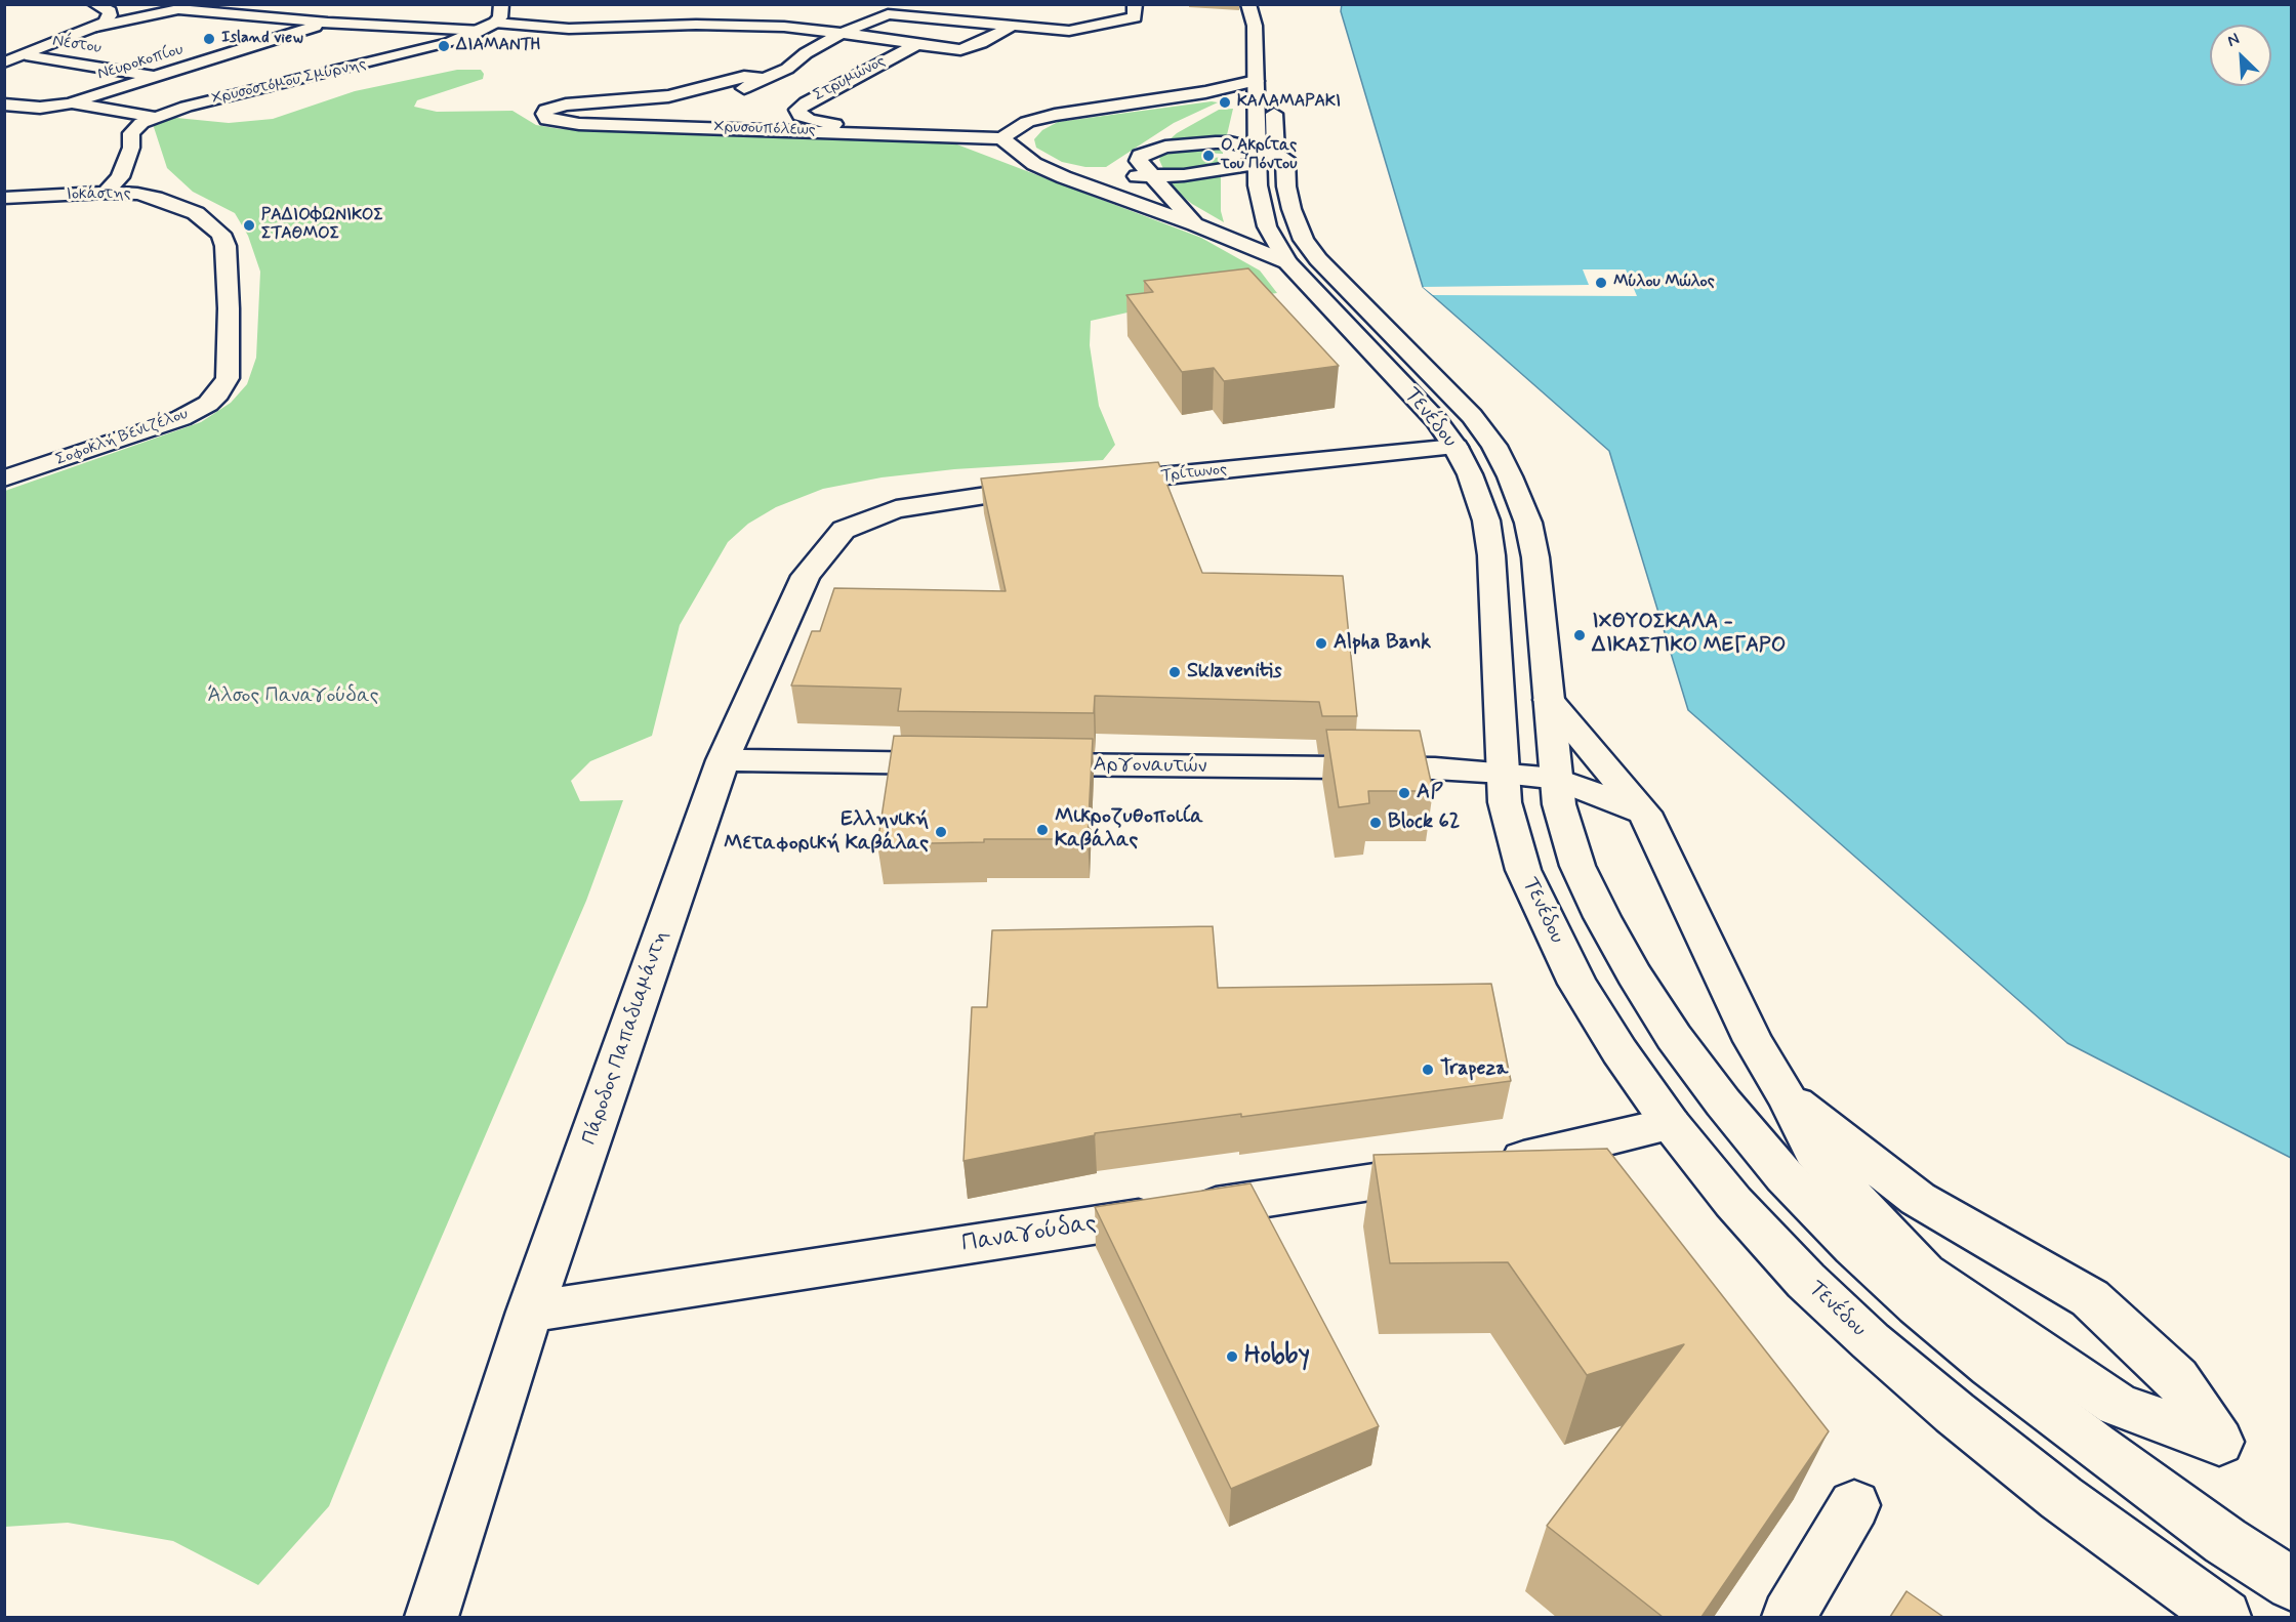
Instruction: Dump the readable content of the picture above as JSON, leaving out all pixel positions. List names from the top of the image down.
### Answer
{
  "streets": {
    "street": [
      "Νέστου",
      "Νευροκοπίου",
      "Στρυμώνος",
      "Χρυσοστόμου Σμύρνης",
      "Χρυσουπόλεως",
      "Ιοκάστης",
      "Τενέδου",
      "Σοφοκλή Βενιζέλου",
      "Τρίτωνος",
      "Αργοναυτών",
      "Πάροδος Παπαδιαμάντη",
      "Παναγούδας"
    ]
  },
  "crossings": [
    ["Νέστου", "Νευροκοπίου"],
    ["Στρυμώνος", "Χρυσουπόλεως"],
    ["Χρυσοστόμου Σμύρνης", "Ιοκάστης"],
    ["Ιοκάστης", "Σοφοκλή Βενιζέλου"],
    ["Τενέδου", "Τρίτωνος"],
    ["Τενέδου", "Αργοναυτών"],
    ["Τενέδου", "Παναγούδας"],
    ["Πάροδος Παπαδιαμάντη", "Παναγούδας"]
  ],
  "parks": ["Άλσος Παναγούδας"],
  "places": [
    "Island view",
    "ΔΙΑΜΑΝΤΗ",
    "ΚΑΛΑΜΑΡΑΚΙ",
    "Ο Ακρίτας του Πόντου",
    "ΡΑΔΙΟΦΩΝΙΚΟΣ ΣΤΑΘΜΟΣ",
    "Μύλου Μώλος",
    "ΙΧΘΥΟΣΚΑΛΑ - ΔΙΚΑΣΤΙΚΟ ΜΕΓΑΡΟ",
    "Alpha Bank",
    "Sklavenitis",
    "AP",
    "Block 62",
    "Μικροζυθοποιία Καβάλας",
    "Ελληνική Μεταφορική Καβάλας",
    "Trapeza",
    "Hobby"
  ],
  "north": "top left"
}
